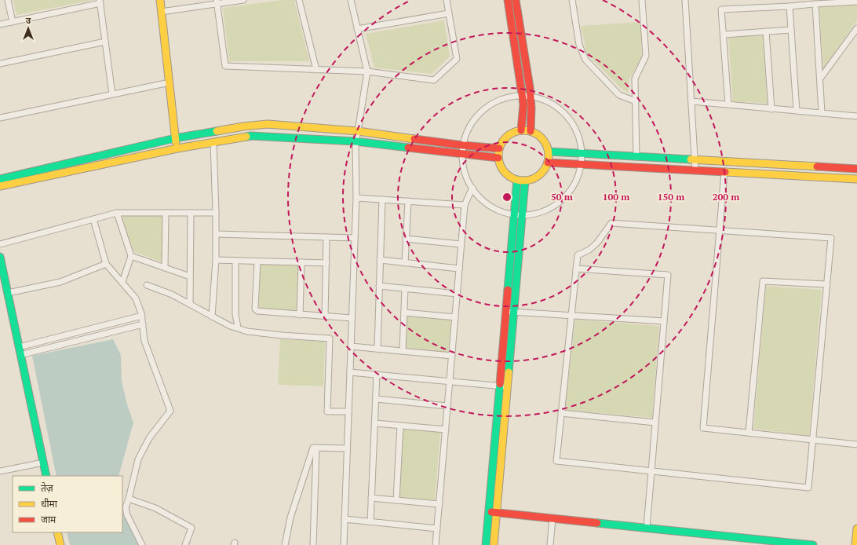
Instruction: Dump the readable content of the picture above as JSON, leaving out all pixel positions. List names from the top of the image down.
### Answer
{
  "legend": ["तेज़", "धीमा", "जाम"],
  "north": "top",
  "rings": [
    "50 m",
    "100 m",
    "150 m",
    "200 m"
  ]
}
